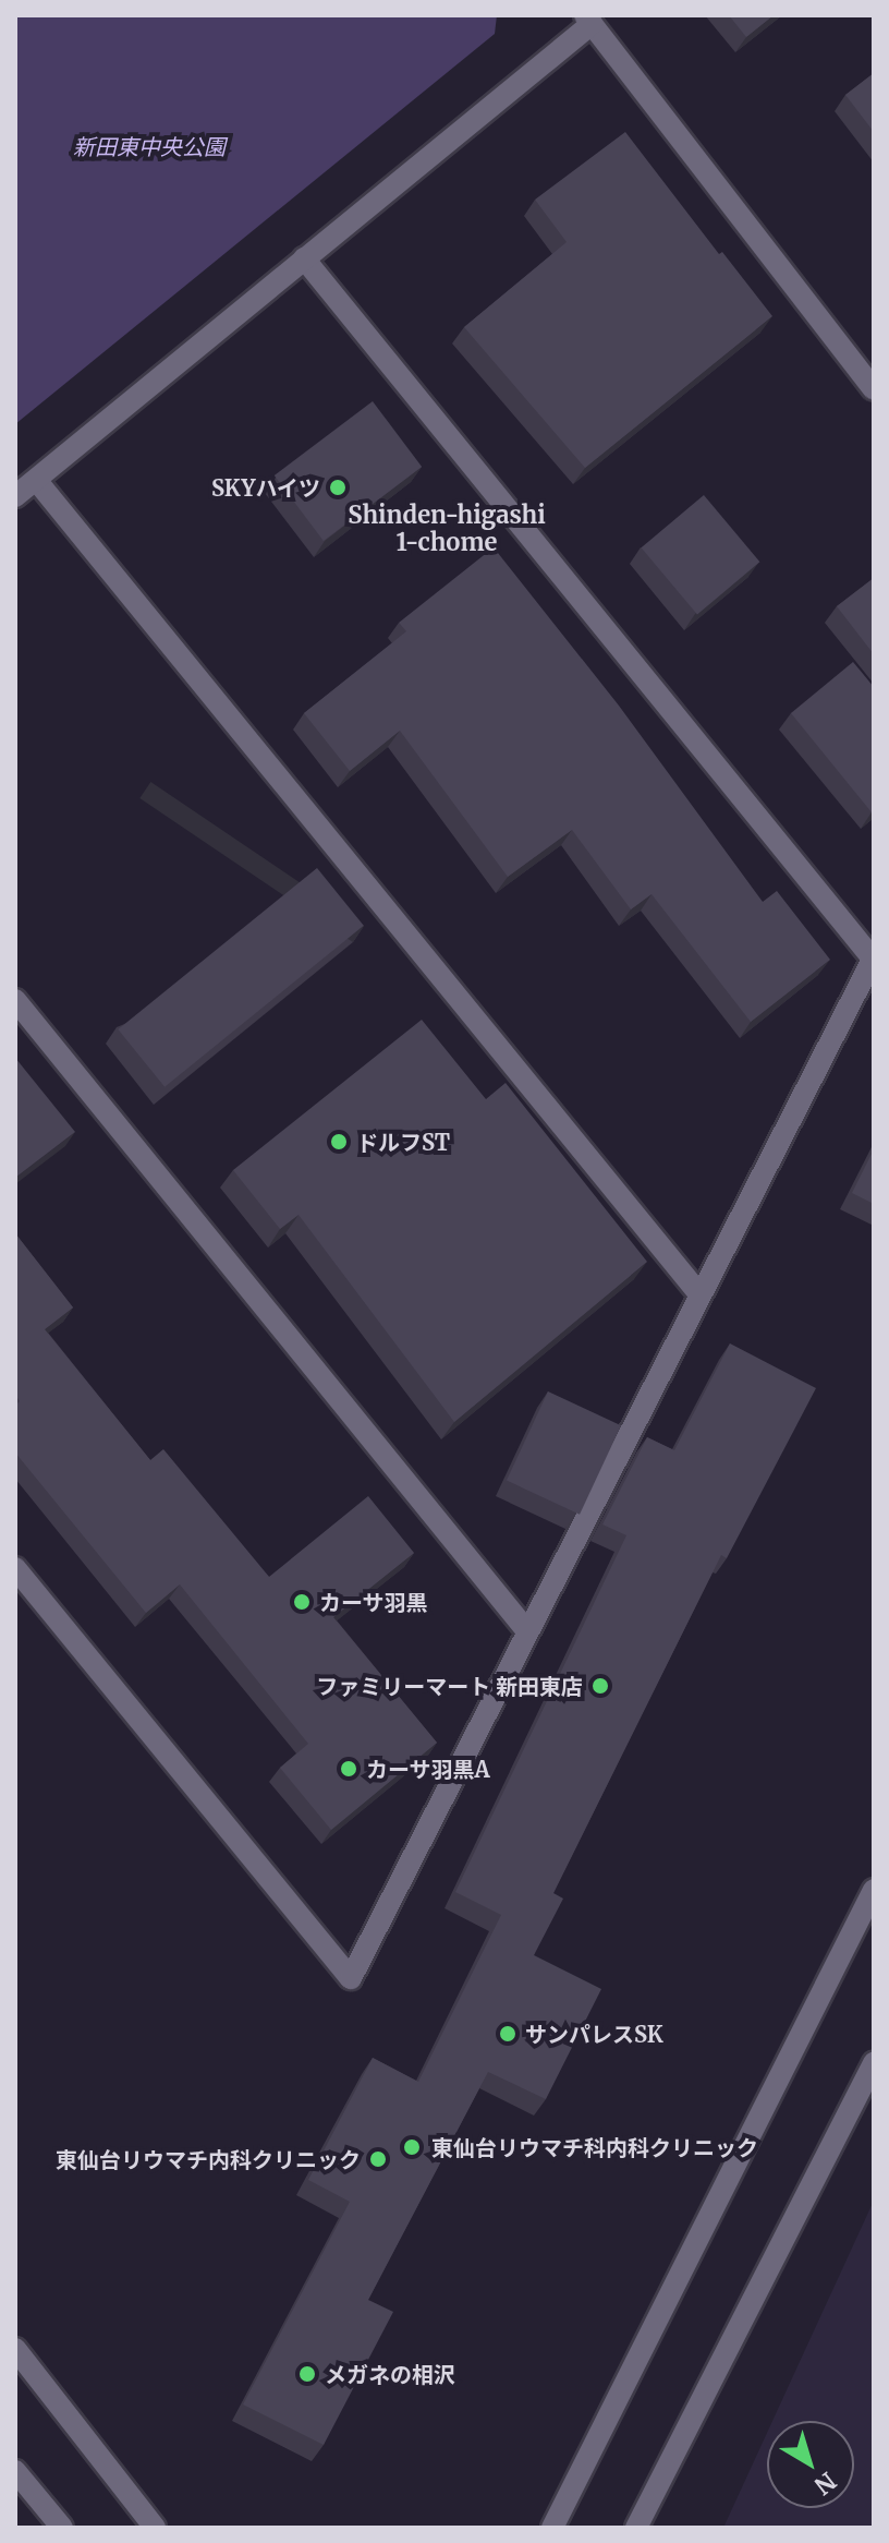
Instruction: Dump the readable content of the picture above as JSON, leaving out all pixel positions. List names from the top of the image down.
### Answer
{
  "districts": ["Shinden-higashi 1-chome"],
  "parks": ["新田東中央公園"],
  "places": [
    "SKYハイツ",
    "ドルフST",
    "カーサ羽黒",
    "ファミリーマート 新田東店",
    "カーサ羽黒A",
    "サンパレスSK",
    "東仙台リウマチ科内科クリニック",
    "東仙台リウマチ内科クリニック",
    "メガネの相沢"
  ],
  "north": "bottom right"
}
